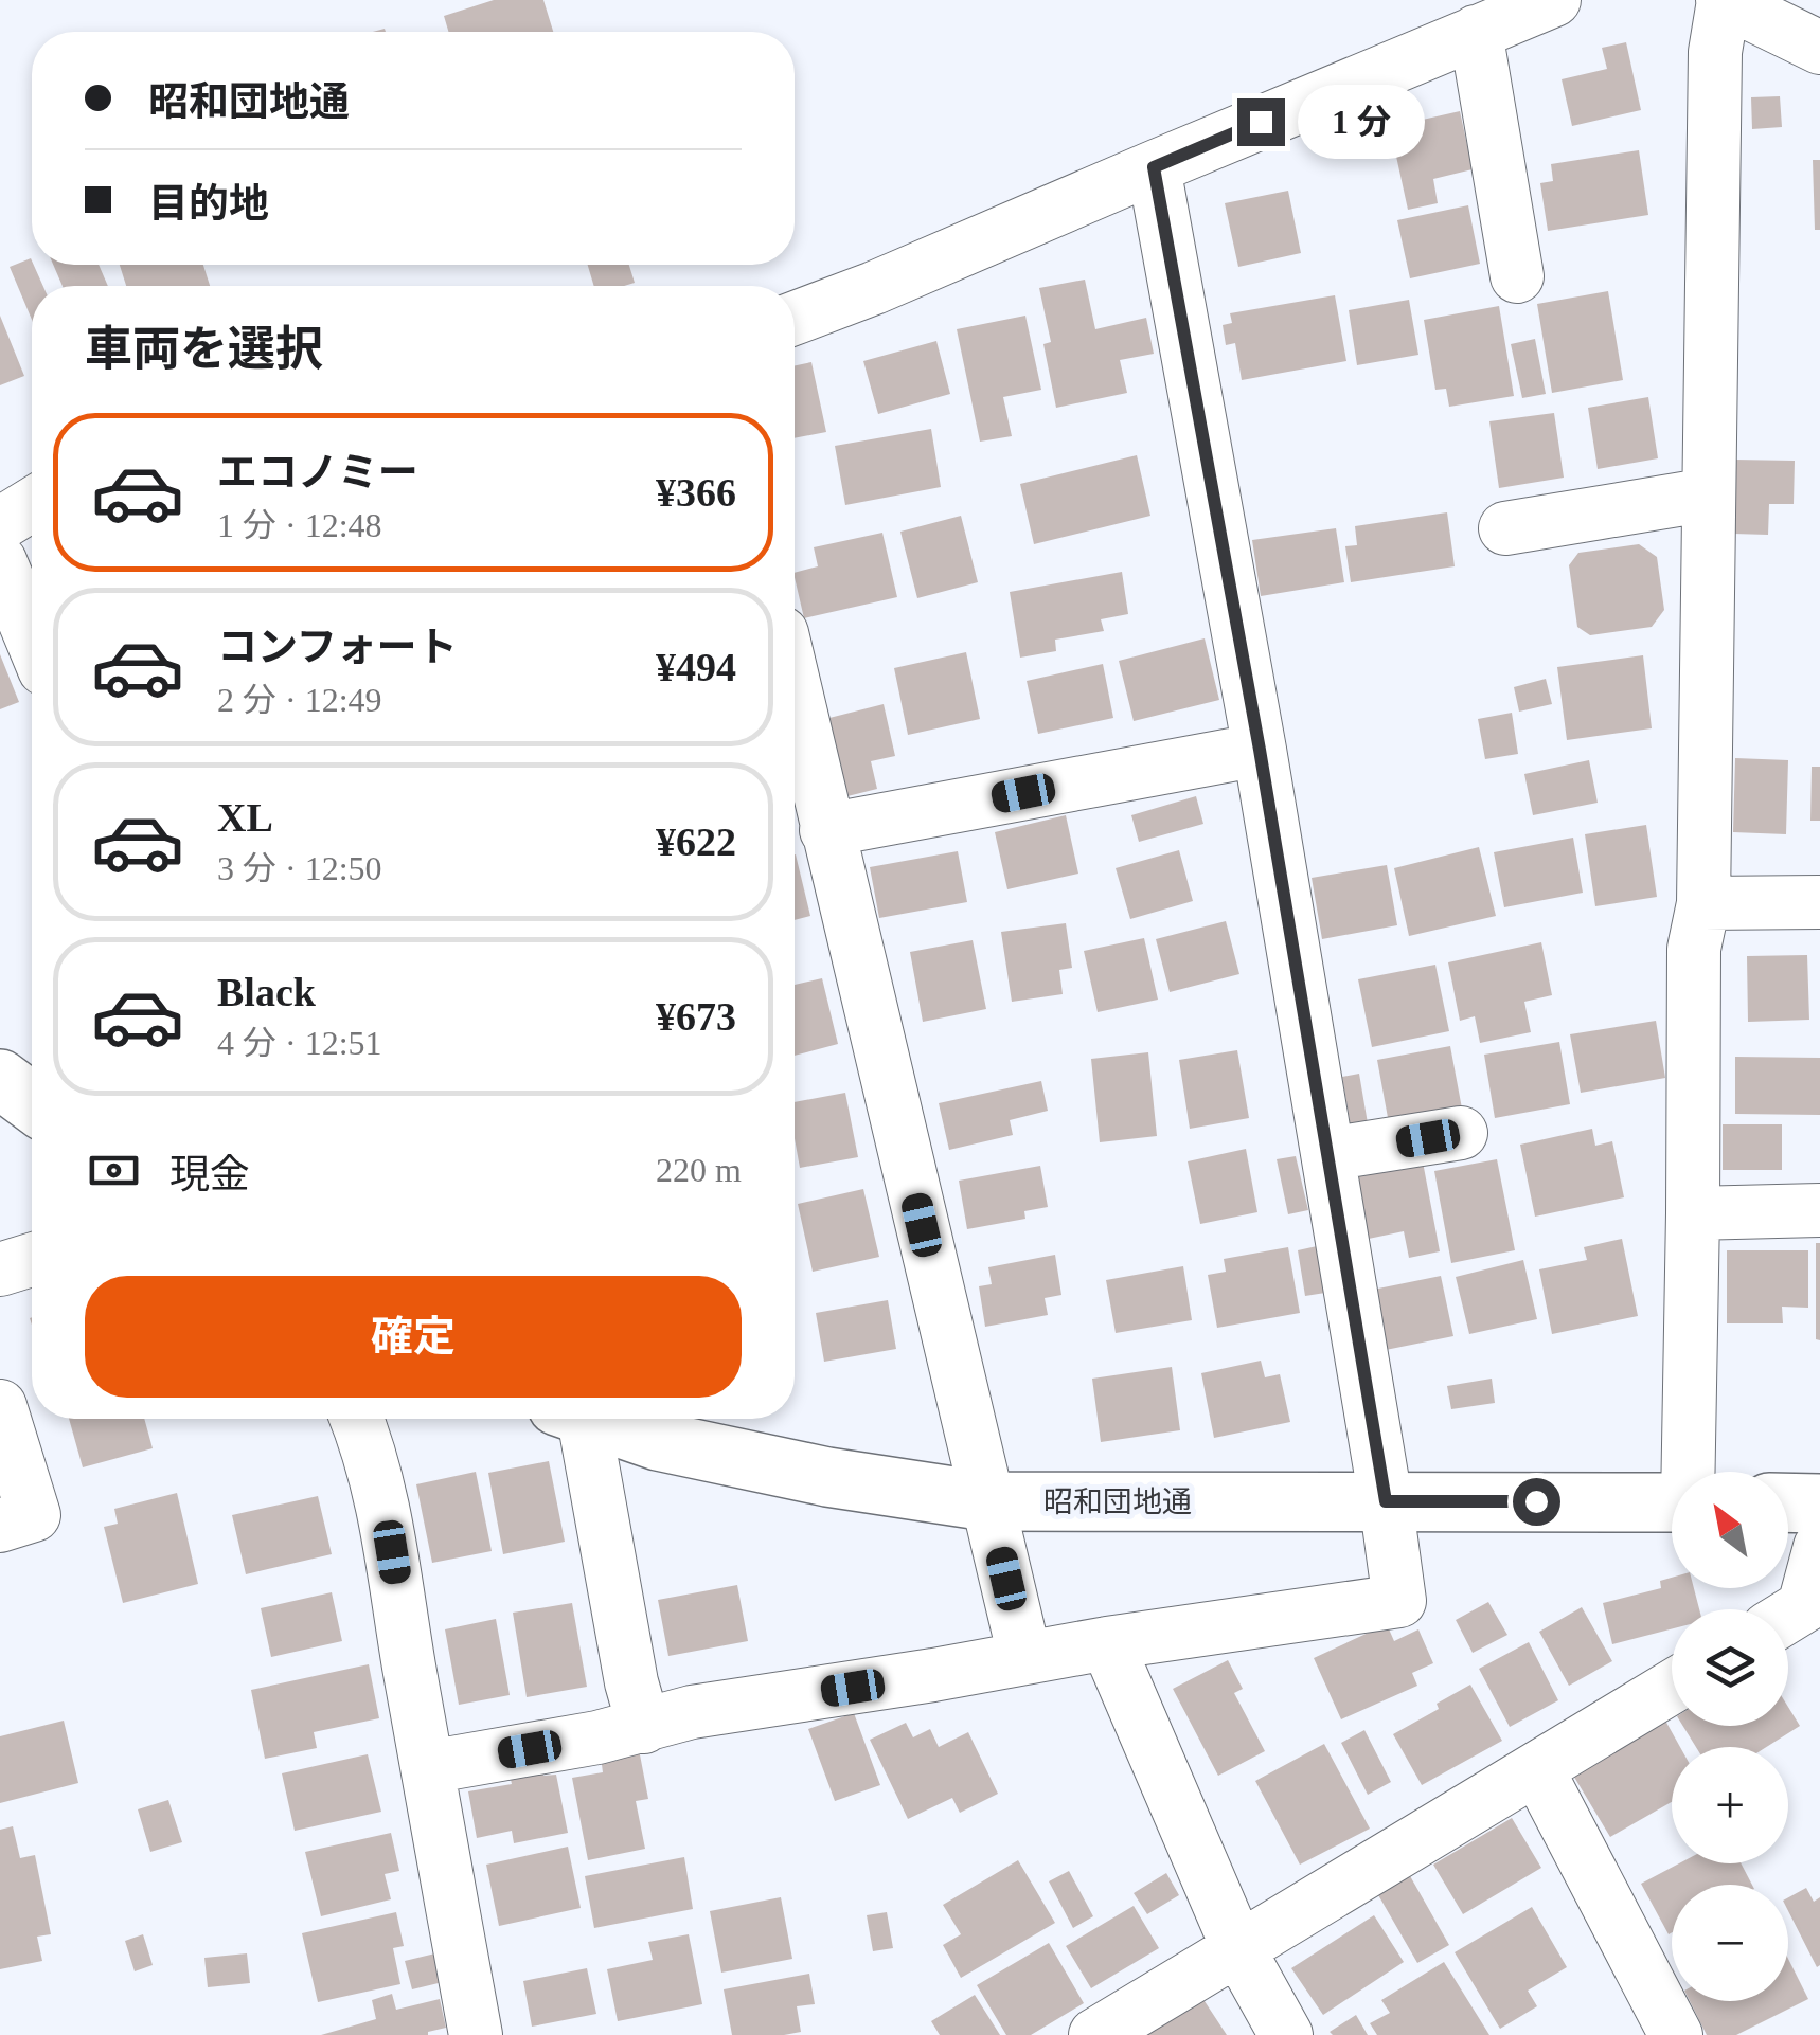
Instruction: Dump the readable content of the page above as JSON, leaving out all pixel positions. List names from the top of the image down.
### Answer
{
  "streets": {
    "street": ["昭和団地通"]
  },
  "north": "top left",
  "page": {
    "banner": ["昭和団地通", "目的地"],
    "bubble": "1 分",
    "heading": "車両を選択",
    "list": [
      {
        "name": "エコノミー",
        "note": "1 分 · 12:48",
        "value": "¥366"
      },
      {
        "name": "コンフォート",
        "note": "2 分 · 12:49",
        "value": "¥494"
      },
      {
        "name": "XL",
        "note": "3 分 · 12:50",
        "value": "¥622"
      },
      {
        "name": "Black",
        "note": "4 分 · 12:51",
        "value": "¥673"
      }
    ],
    "pay": ["現金", "220 m"],
    "buttons": "確定",
    "map_buttons": ["+", "−"]
  }
}
